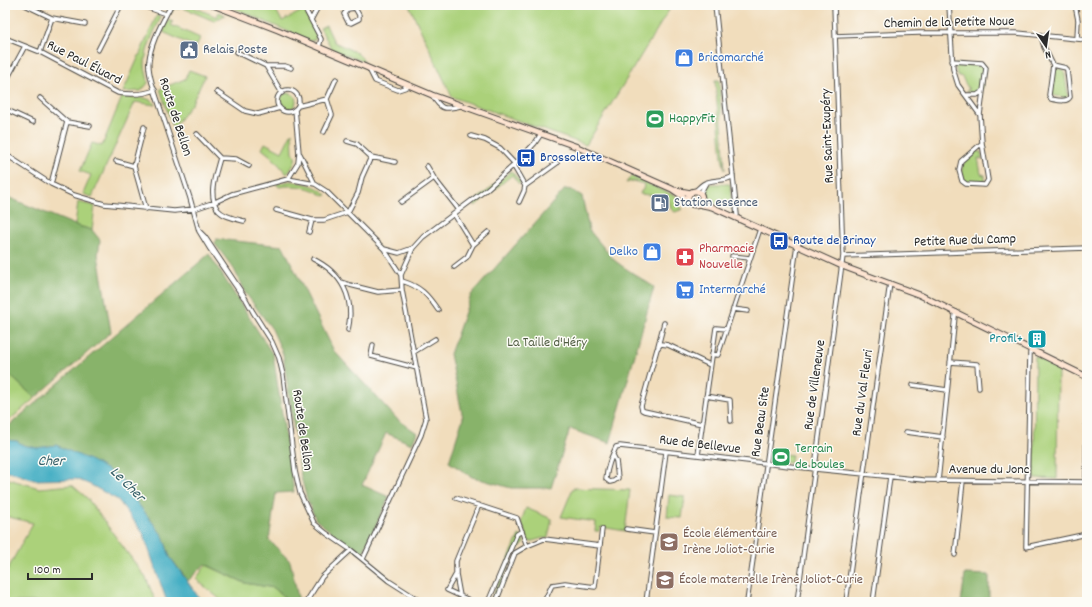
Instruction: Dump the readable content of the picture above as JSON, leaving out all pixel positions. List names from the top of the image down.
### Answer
{
  "streets": {
    "street": [
      "Chemin de la Petite Noue",
      "Rue Paul Éluard",
      "Route de Bellon",
      "Rue Saint-Exupéry",
      "Petite Rue du Camp",
      "Rue de Villeneuve",
      "Rue du Val Fleuri",
      "Rue Beau Site",
      "Rue de Bellevue",
      "Avenue du Jonc"
    ]
  },
  "crossings": [
    ["Chemin de la Petite Noue", "Rue Saint-Exupéry"],
    ["Rue Paul Éluard", "Route de Bellon"],
    ["Rue Saint-Exupéry", "Petite Rue du Camp"],
    ["Rue Saint-Exupéry", "Rue de Villeneuve"],
    ["Rue de Villeneuve", "Rue de Bellevue"],
    ["Rue du Val Fleuri", "Rue de Bellevue"],
    ["Rue Beau Site", "Rue de Bellevue"],
    ["Rue de Bellevue", "Avenue du Jonc"]
  ],
  "water": ["Cher", "Le Cher"],
  "parks": ["La Taille d'Héry"],
  "places": {
    "public building": ["Relais Poste"],
    "shop": ["Bricomarché", "Delko"],
    "sports": ["HappyFit", "Terrain de boules"],
    "bus stop": ["Brossolette", "Route de Brinay"],
    "fuel station": ["Station essence"],
    "pharmacy": ["Pharmacie Nouvelle"],
    "supermarket": ["Intermarché"],
    "building": ["Profil+"],
    "school or university": ["École élémentaire Irène Joliot-Curie", "École maternelle Irène Joliot-Curie"]
  },
  "scale_bar": "100 m",
  "north": "bottom"
}
